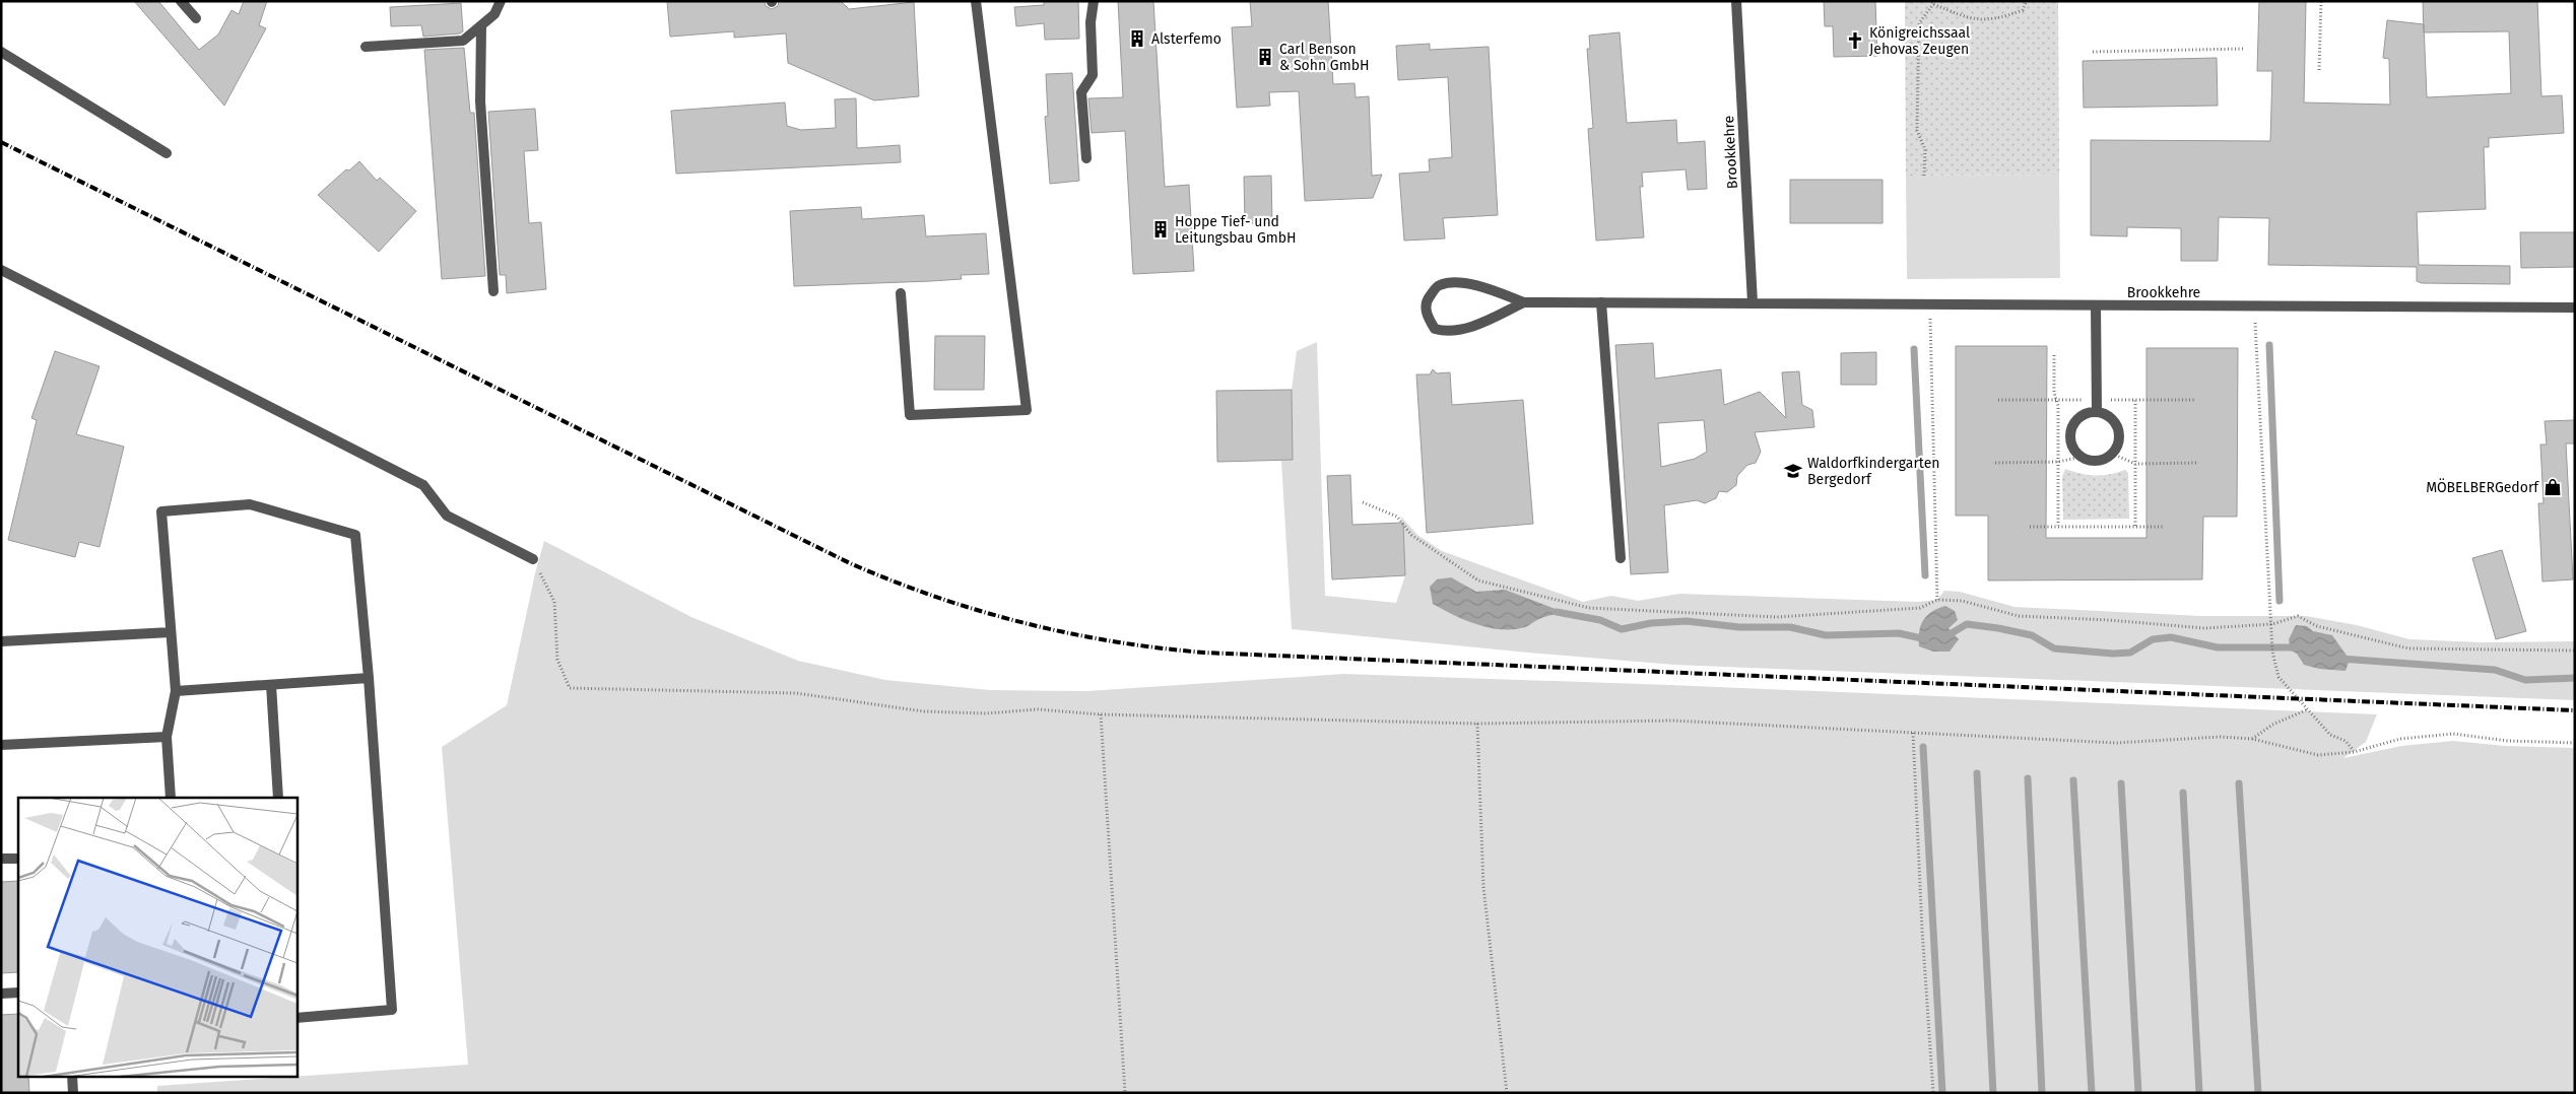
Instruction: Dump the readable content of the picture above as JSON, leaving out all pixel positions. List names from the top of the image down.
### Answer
{
  "streets": {
    "street": ["Brookkehre"]
  },
  "places": {
    "building": ["Alsterfemo", "Carl Benson & Sohn GmbH", "Hoppe Tief- und Leitungsbau GmbH"],
    "church": ["Königreichssaal Jehovas Zeugen"],
    "school or university": ["Waldorfkindergarten Bergedorf"],
    "shop": ["MÖBELBERGedorf"]
  }
}
